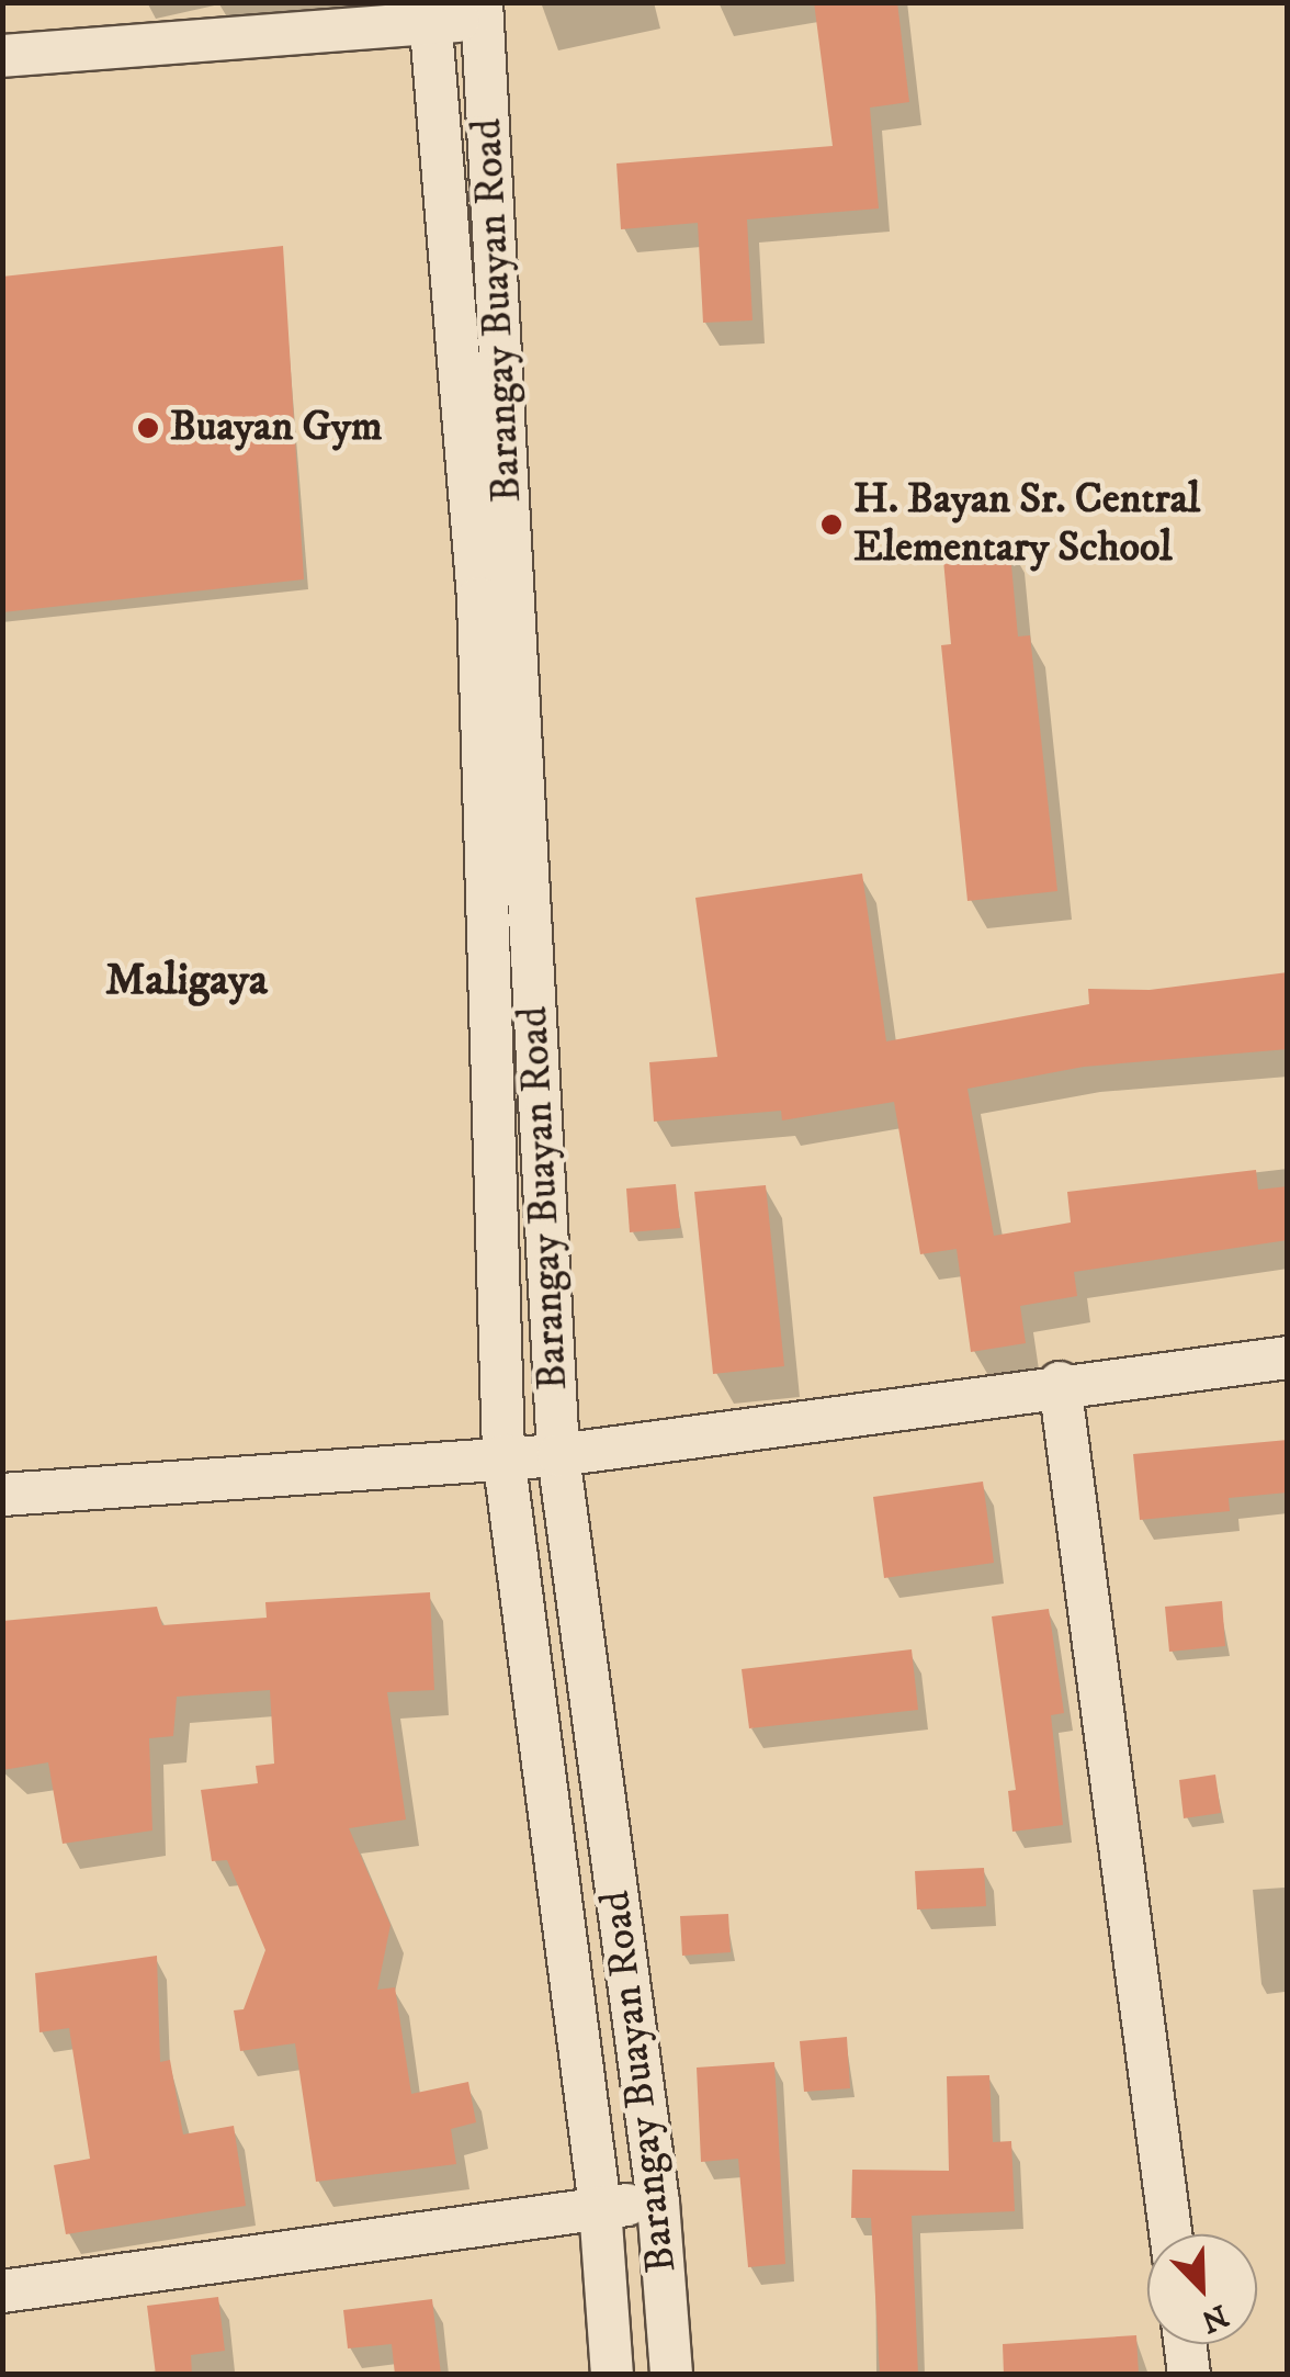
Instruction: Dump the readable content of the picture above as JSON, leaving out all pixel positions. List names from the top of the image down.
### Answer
{
  "streets": {
    "street": ["Barangay Buayan Road"]
  },
  "districts": ["Maligaya"],
  "places": ["Buayan Gym", "H. Bayan Sr. Central Elementary School"],
  "north": "bottom right"
}
